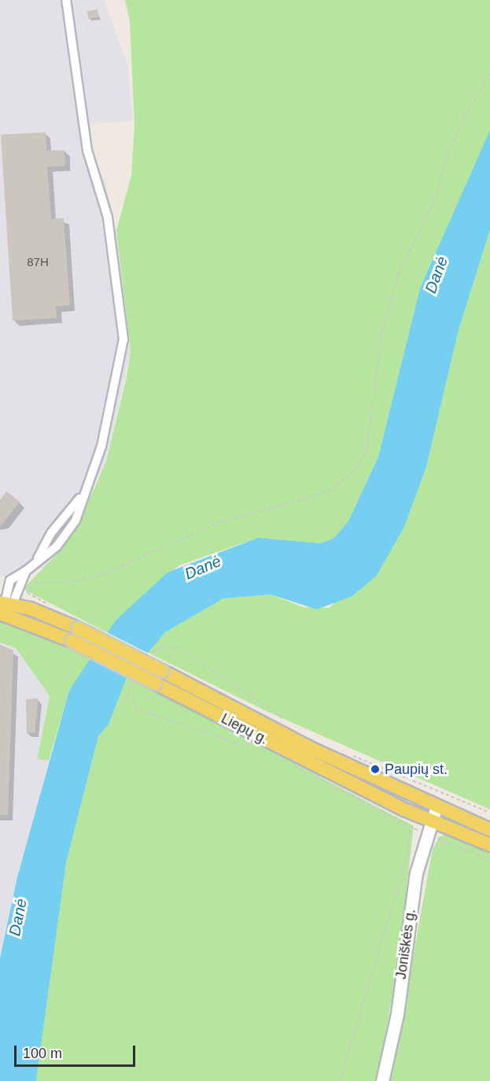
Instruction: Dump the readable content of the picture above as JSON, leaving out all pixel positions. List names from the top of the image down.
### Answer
{
  "streets": {
    "main road": ["Liepų g.", "Joniškės g."]
  },
  "crossings": [
    ["Liepų g.", "Joniškės g."]
  ],
  "water": ["Danė"],
  "places": ["Paupių st."],
  "house_numbers": ["87H"],
  "scale_bar": "100 m"
}
